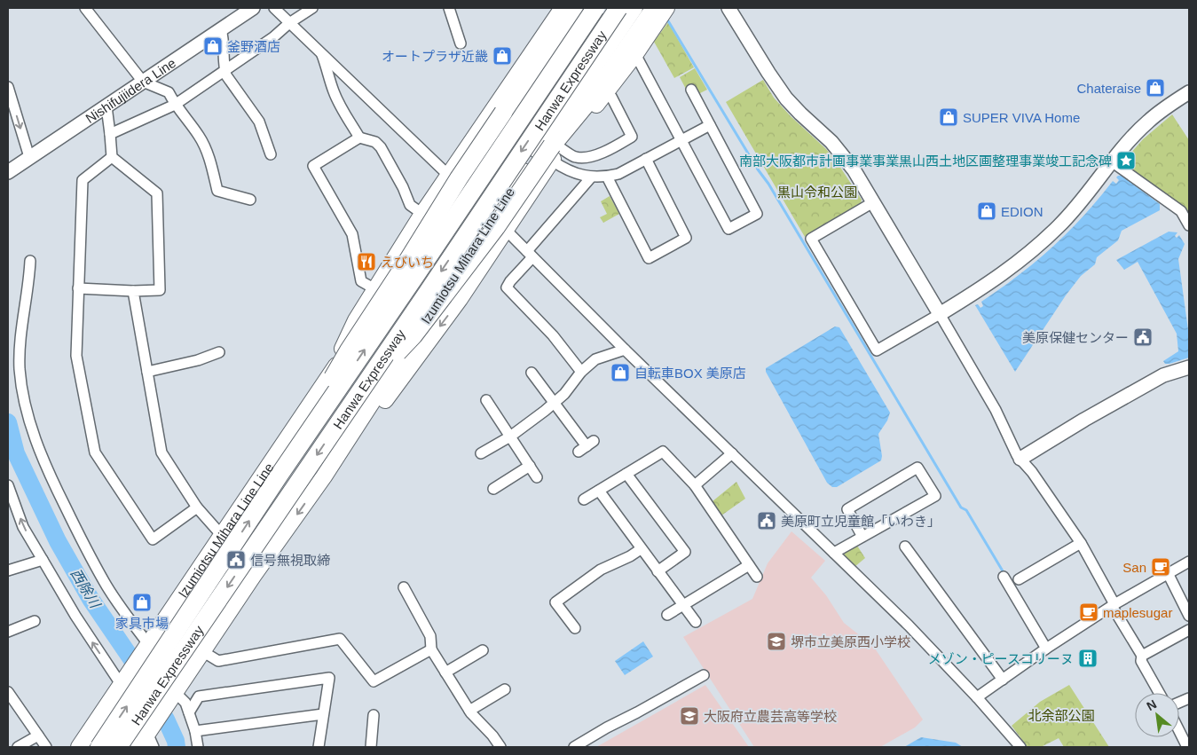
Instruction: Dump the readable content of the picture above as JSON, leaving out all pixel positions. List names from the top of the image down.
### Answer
{
  "streets": {
    "highway": ["Hanwa Expressway"],
    "main road": ["Izumiotsu Mihara Line Line"],
    "street": ["Nishifujiidera Line"]
  },
  "water": ["西除川"],
  "parks": ["黒山令和公園", "北余部公園"],
  "places": {
    "shop": [
      "釜野酒店",
      "オートプラザ近畿",
      "Chateraise",
      "SUPER VIVA Home",
      "EDION",
      "自転車BOX 美原店",
      "家具市場"
    ],
    "place": ["南部大阪都市計画事業事業黒山西土地区画整理事業竣工記念碑"],
    "restaurant": ["えびいち"],
    "public building": ["美原保健センター", "美原町立児童館「いわき」", "信号無視取締"],
    "cafe": ["San", "maplesugar"],
    "school or university": ["堺市立美原西小学校", "大阪府立農芸高等学校"],
    "building": ["メゾン・ピースコリーヌ"]
  },
  "north": "top left"
}
